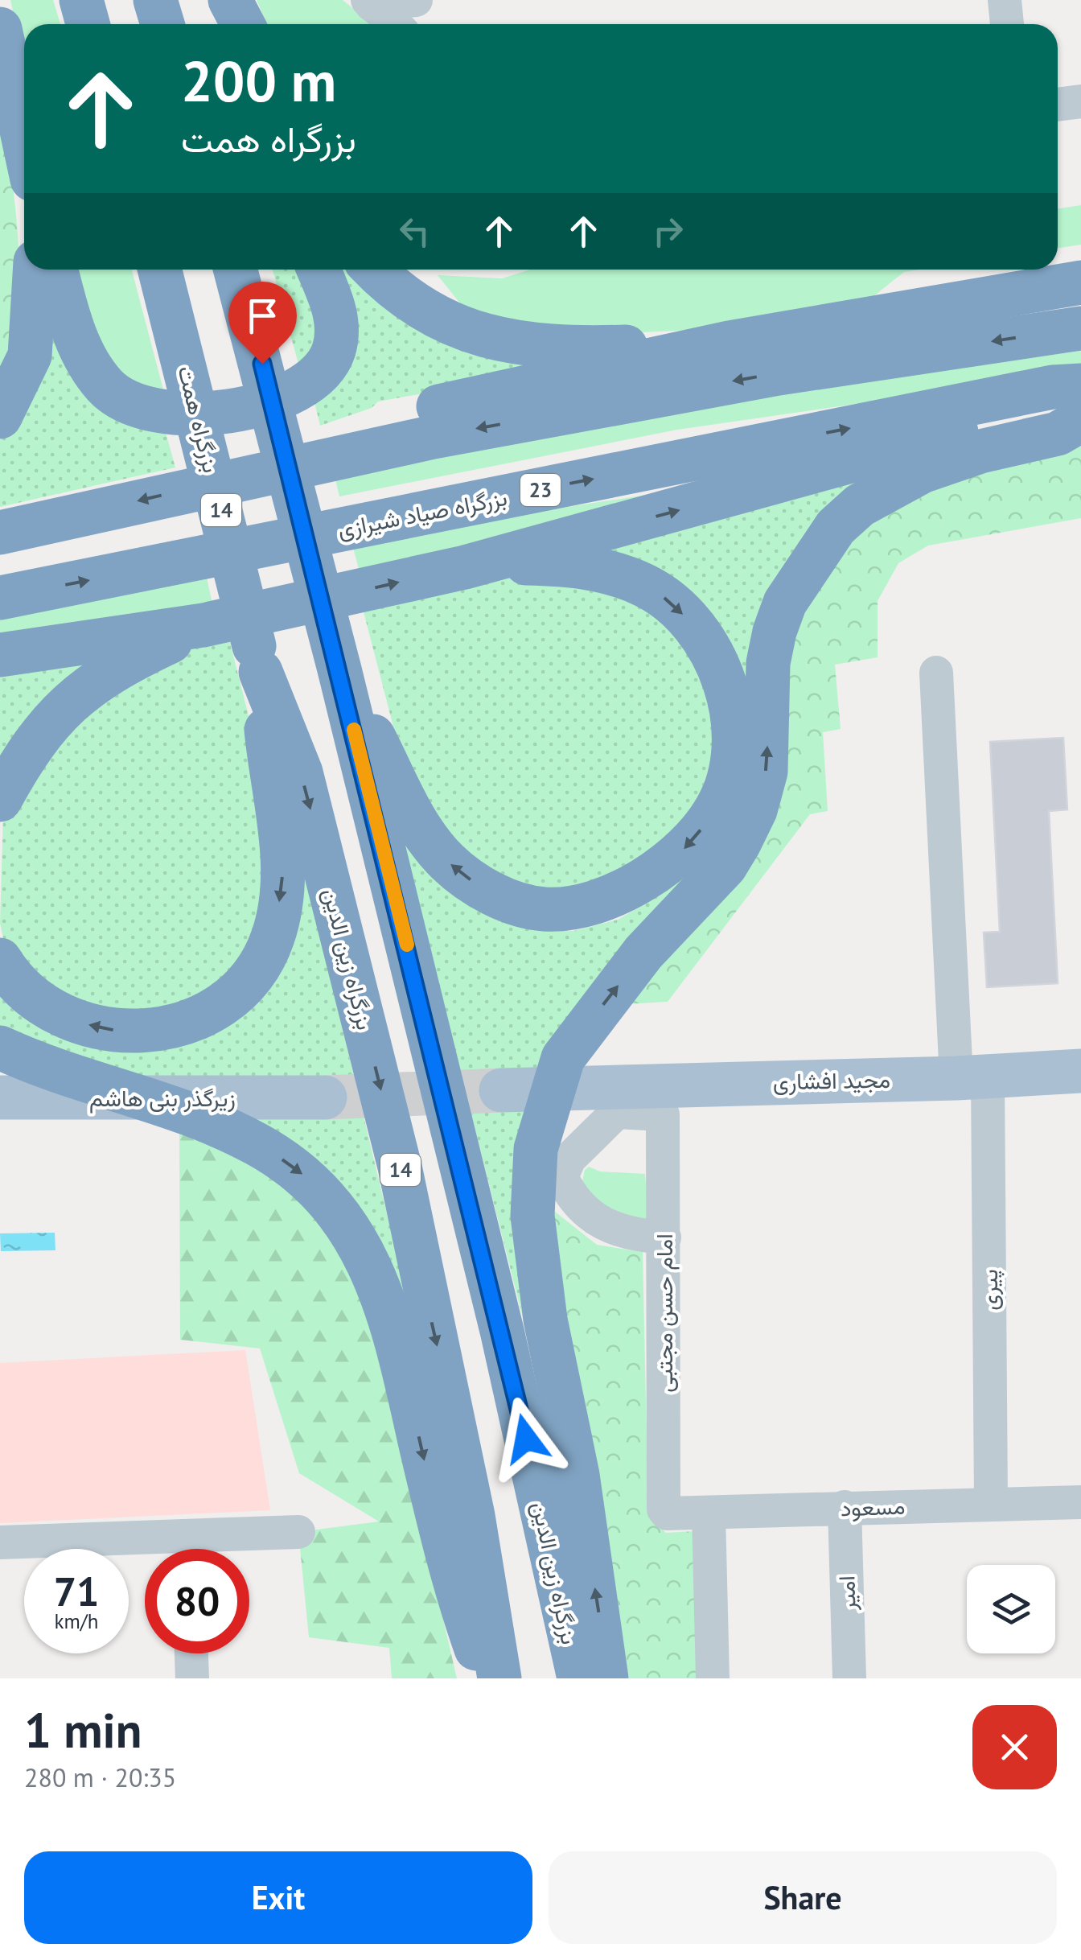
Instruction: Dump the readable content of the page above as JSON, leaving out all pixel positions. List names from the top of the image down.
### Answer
{
  "streets": {
    "highway": [
      "بزرگراه همت",
      "23",
      "14",
      "بزرگراه صیاد شیرازی",
      "بزرگراه زین الدین"
    ],
    "main road": ["مجید افشاری", "زیرگذر بنی هاشم"],
    "street": [
      "پیری",
      "امام حسن مجتبی",
      "مسعود",
      "امیر"
    ]
  },
  "crossings": [
    ["بزرگراه همت", "بزرگراه زین الدین"],
    ["مجید افشاری", "پیری"],
    ["پیری", "مسعود"],
    ["امام حسن مجتبی", "مسعود"],
    ["مسعود", "امیر"]
  ],
  "page": {
    "turn": ["200 m", "بزرگراه همت"],
    "speed": "71 km/h",
    "limit": "80",
    "heading": ["1 min", "280 m · 20:35"],
    "buttons": ["Exit", "Share"]
  }
}
